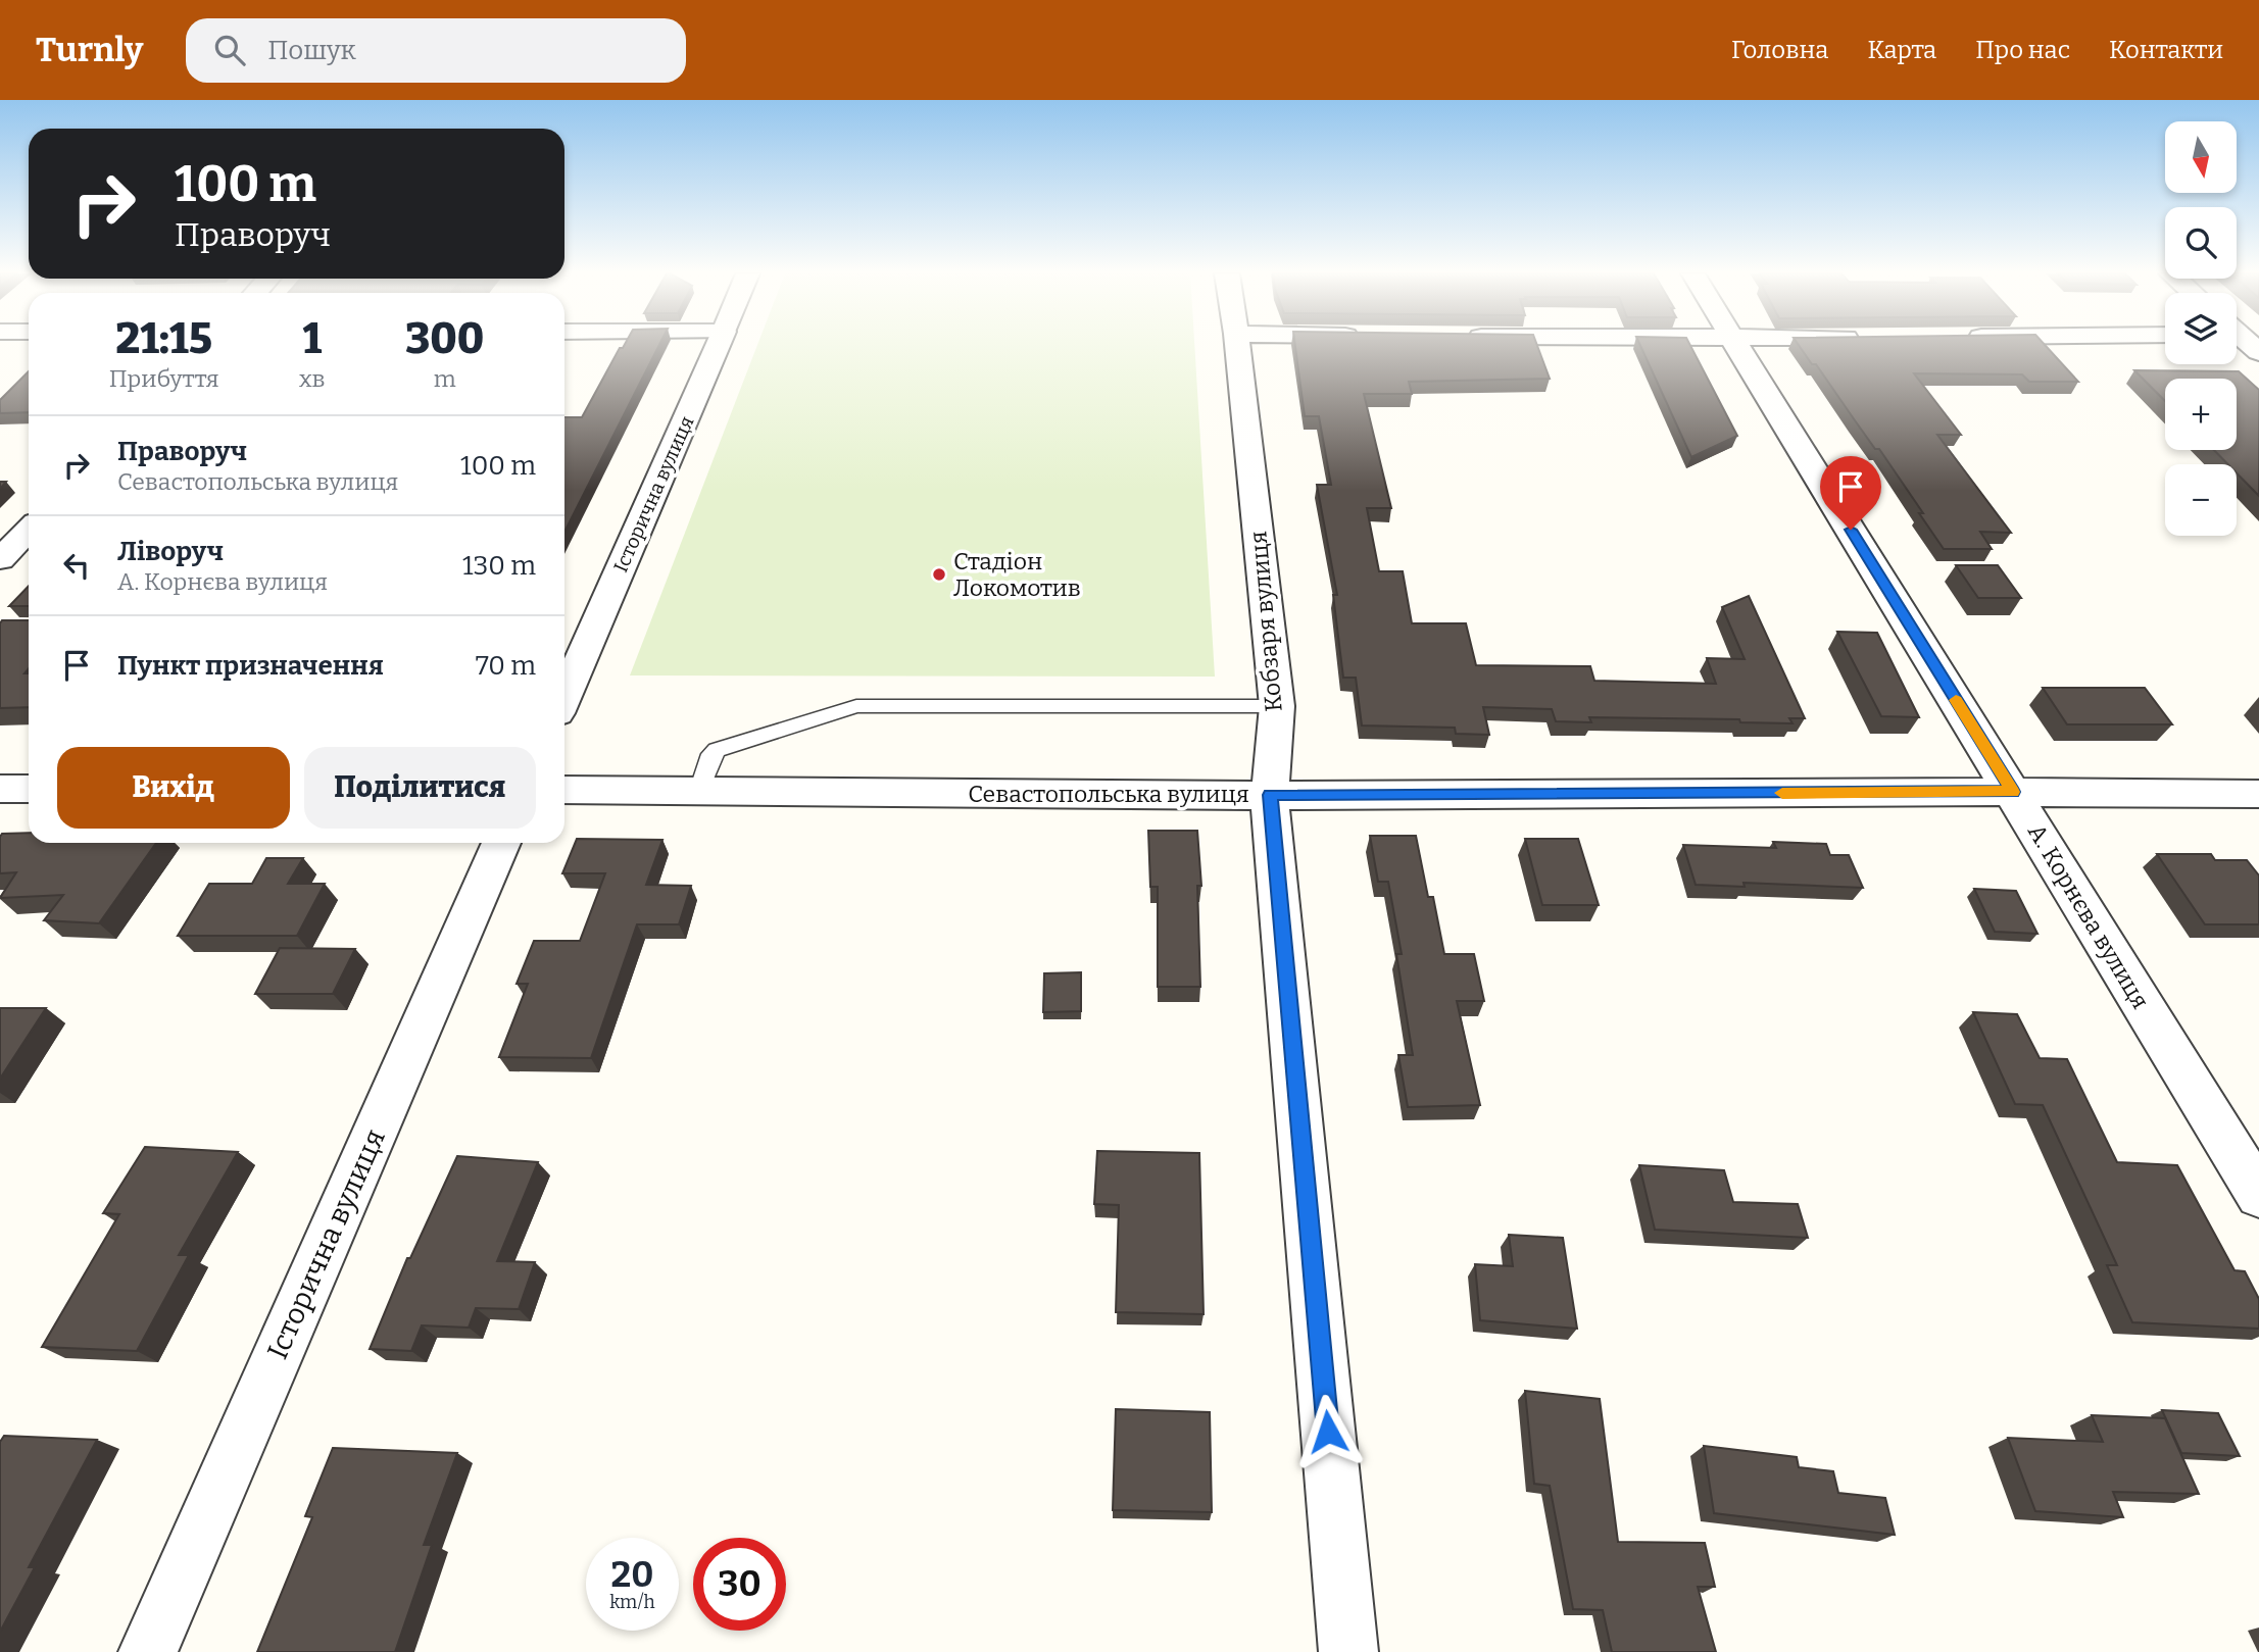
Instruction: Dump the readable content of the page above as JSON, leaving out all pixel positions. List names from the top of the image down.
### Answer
{
  "streets": {
    "street": [
      "Історична вулиця",
      "Кобзаря вулиця",
      "Севастопольська вулиця",
      "А. Корнєва вулиця"
    ]
  },
  "crossings": [
    ["Кобзаря вулиця", "Севастопольська вулиця"],
    ["Севастопольська вулиця", "А. Корнєва вулиця"]
  ],
  "places": ["Стадіон Локомотив"],
  "north": "bottom",
  "page": {
    "header": "Turnly",
    "search": "Пошук",
    "nav": [
      "Головна",
      "Карта",
      "Про нас",
      "Контакти"
    ],
    "map_buttons": ["+", "−"],
    "turn": ["100 m", "Праворуч"],
    "eta": [
      "21:15",
      "Прибуття",
      "1",
      "хв",
      "300",
      "m"
    ],
    "list": [
      {
        "name": "Праворуч",
        "note": "Севастопольська вулиця",
        "value": "100 m"
      },
      {
        "name": "Ліворуч",
        "note": "А. Корнєва вулиця",
        "value": "130 m"
      },
      {
        "name": "Пункт призначення",
        "value": "70 m"
      }
    ],
    "buttons": ["Вихід", "Поділитися"],
    "speed": "20 km/h",
    "limit": "30"
  }
}
